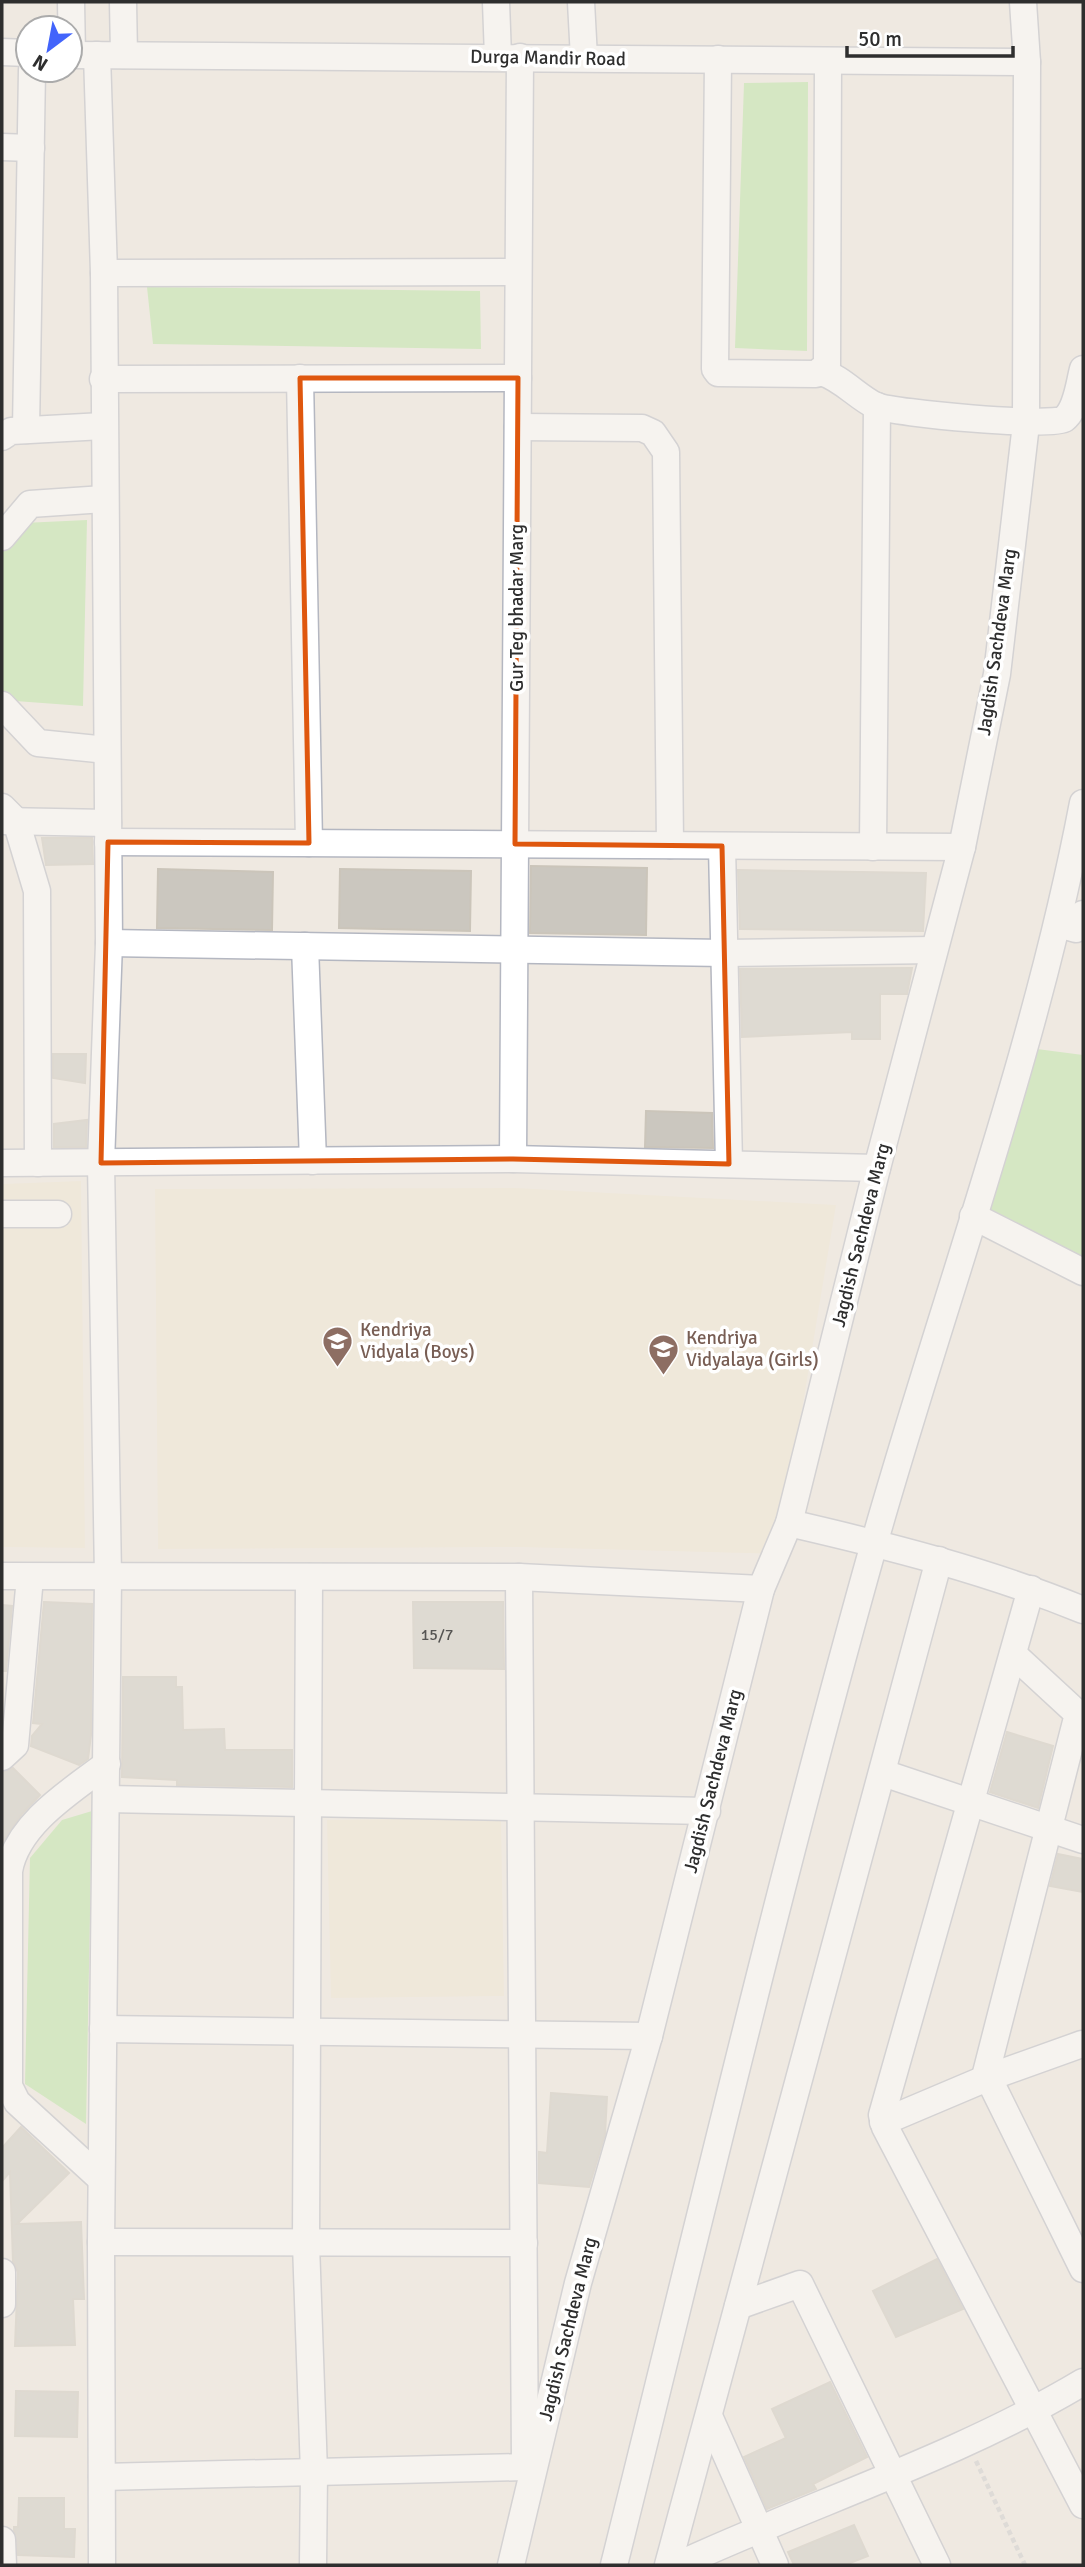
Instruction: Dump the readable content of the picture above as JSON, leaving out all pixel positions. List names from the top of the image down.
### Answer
{
  "streets": {
    "street": ["Durga Mandir Road", "Gur Teg bhadar Marg", "Jagdish Sachdeva Marg"]
  },
  "crossings": [
    ["Durga Mandir Road", "Gur Teg bhadar Marg"],
    ["Durga Mandir Road", "Jagdish Sachdeva Marg"]
  ],
  "places": {
    "school or university": ["Kendriya Vidyala (Boys)", "Kendriya Vidyalaya (Girls)"]
  },
  "house_numbers": ["15/7"],
  "scale_bar": "50 m",
  "north": "bottom left"
}
